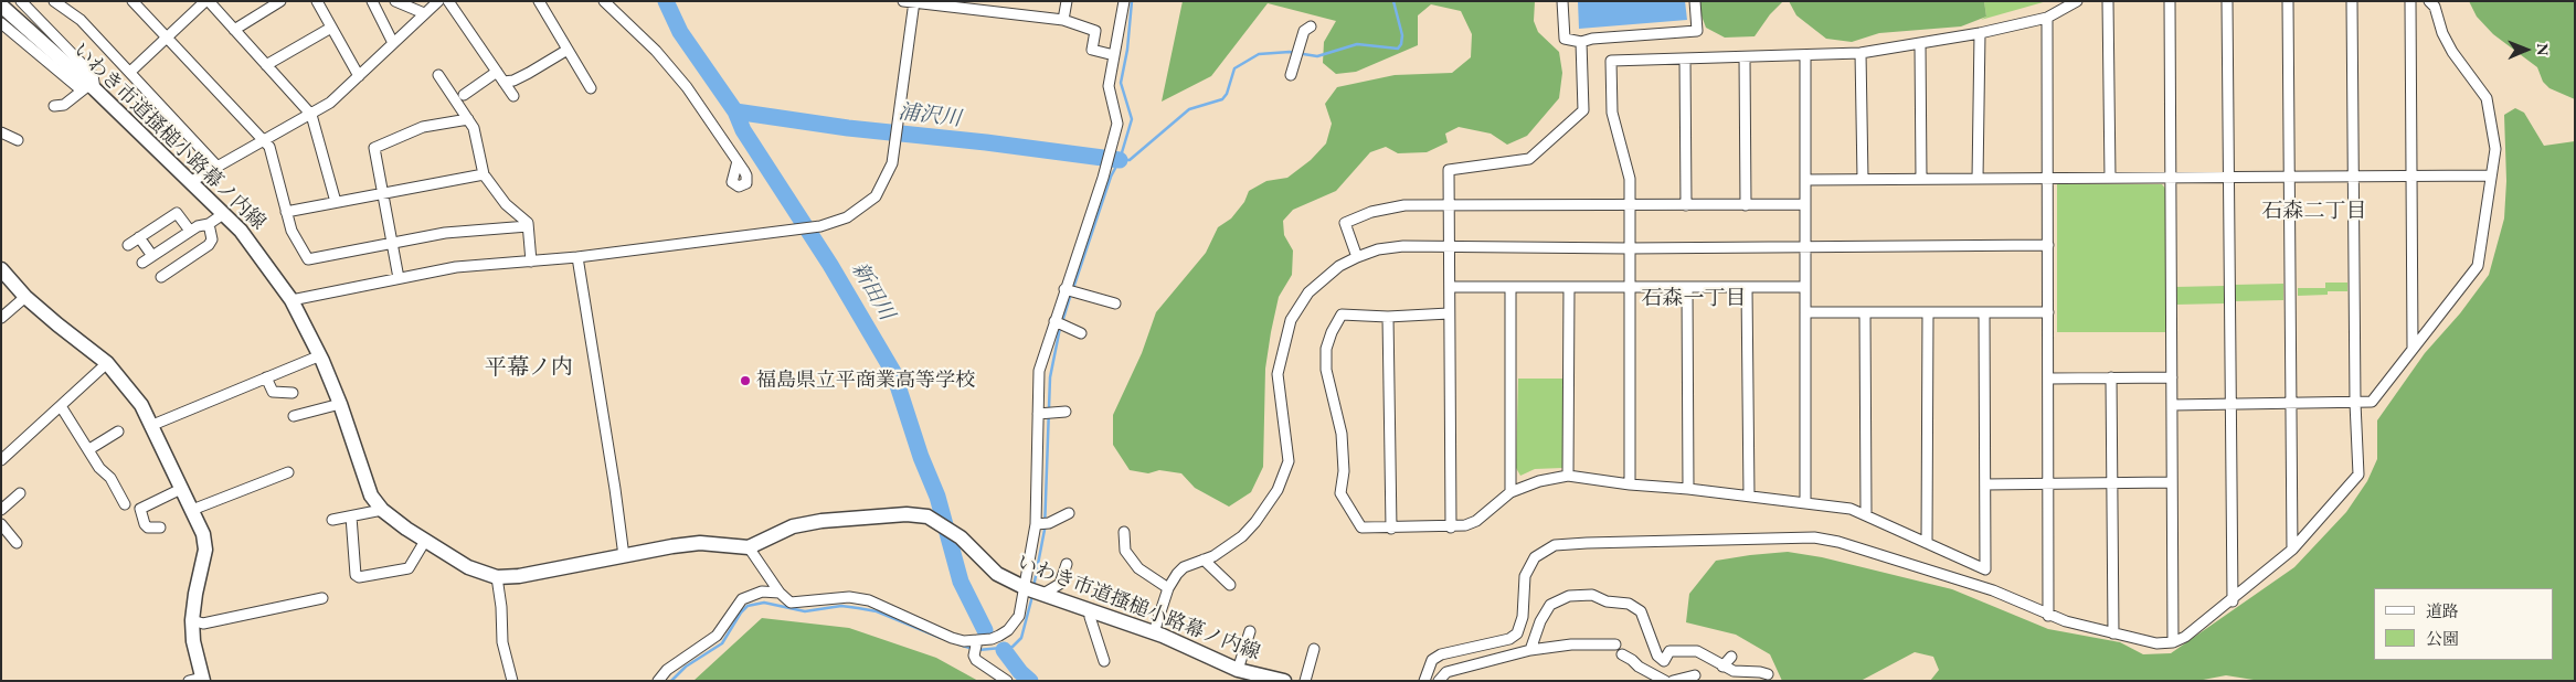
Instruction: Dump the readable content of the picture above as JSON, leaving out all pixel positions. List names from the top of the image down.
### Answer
{
  "streets": {
    "street": ["いわき市道搔槌小路幕ノ内線"]
  },
  "districts": ["石森二丁目", "石森一丁目", "平幕ノ内"],
  "water": ["浦沢川", "新田川"],
  "places": ["福島県立平商業高等学校"],
  "legend": ["道路", "公園"],
  "north": "right"
}
